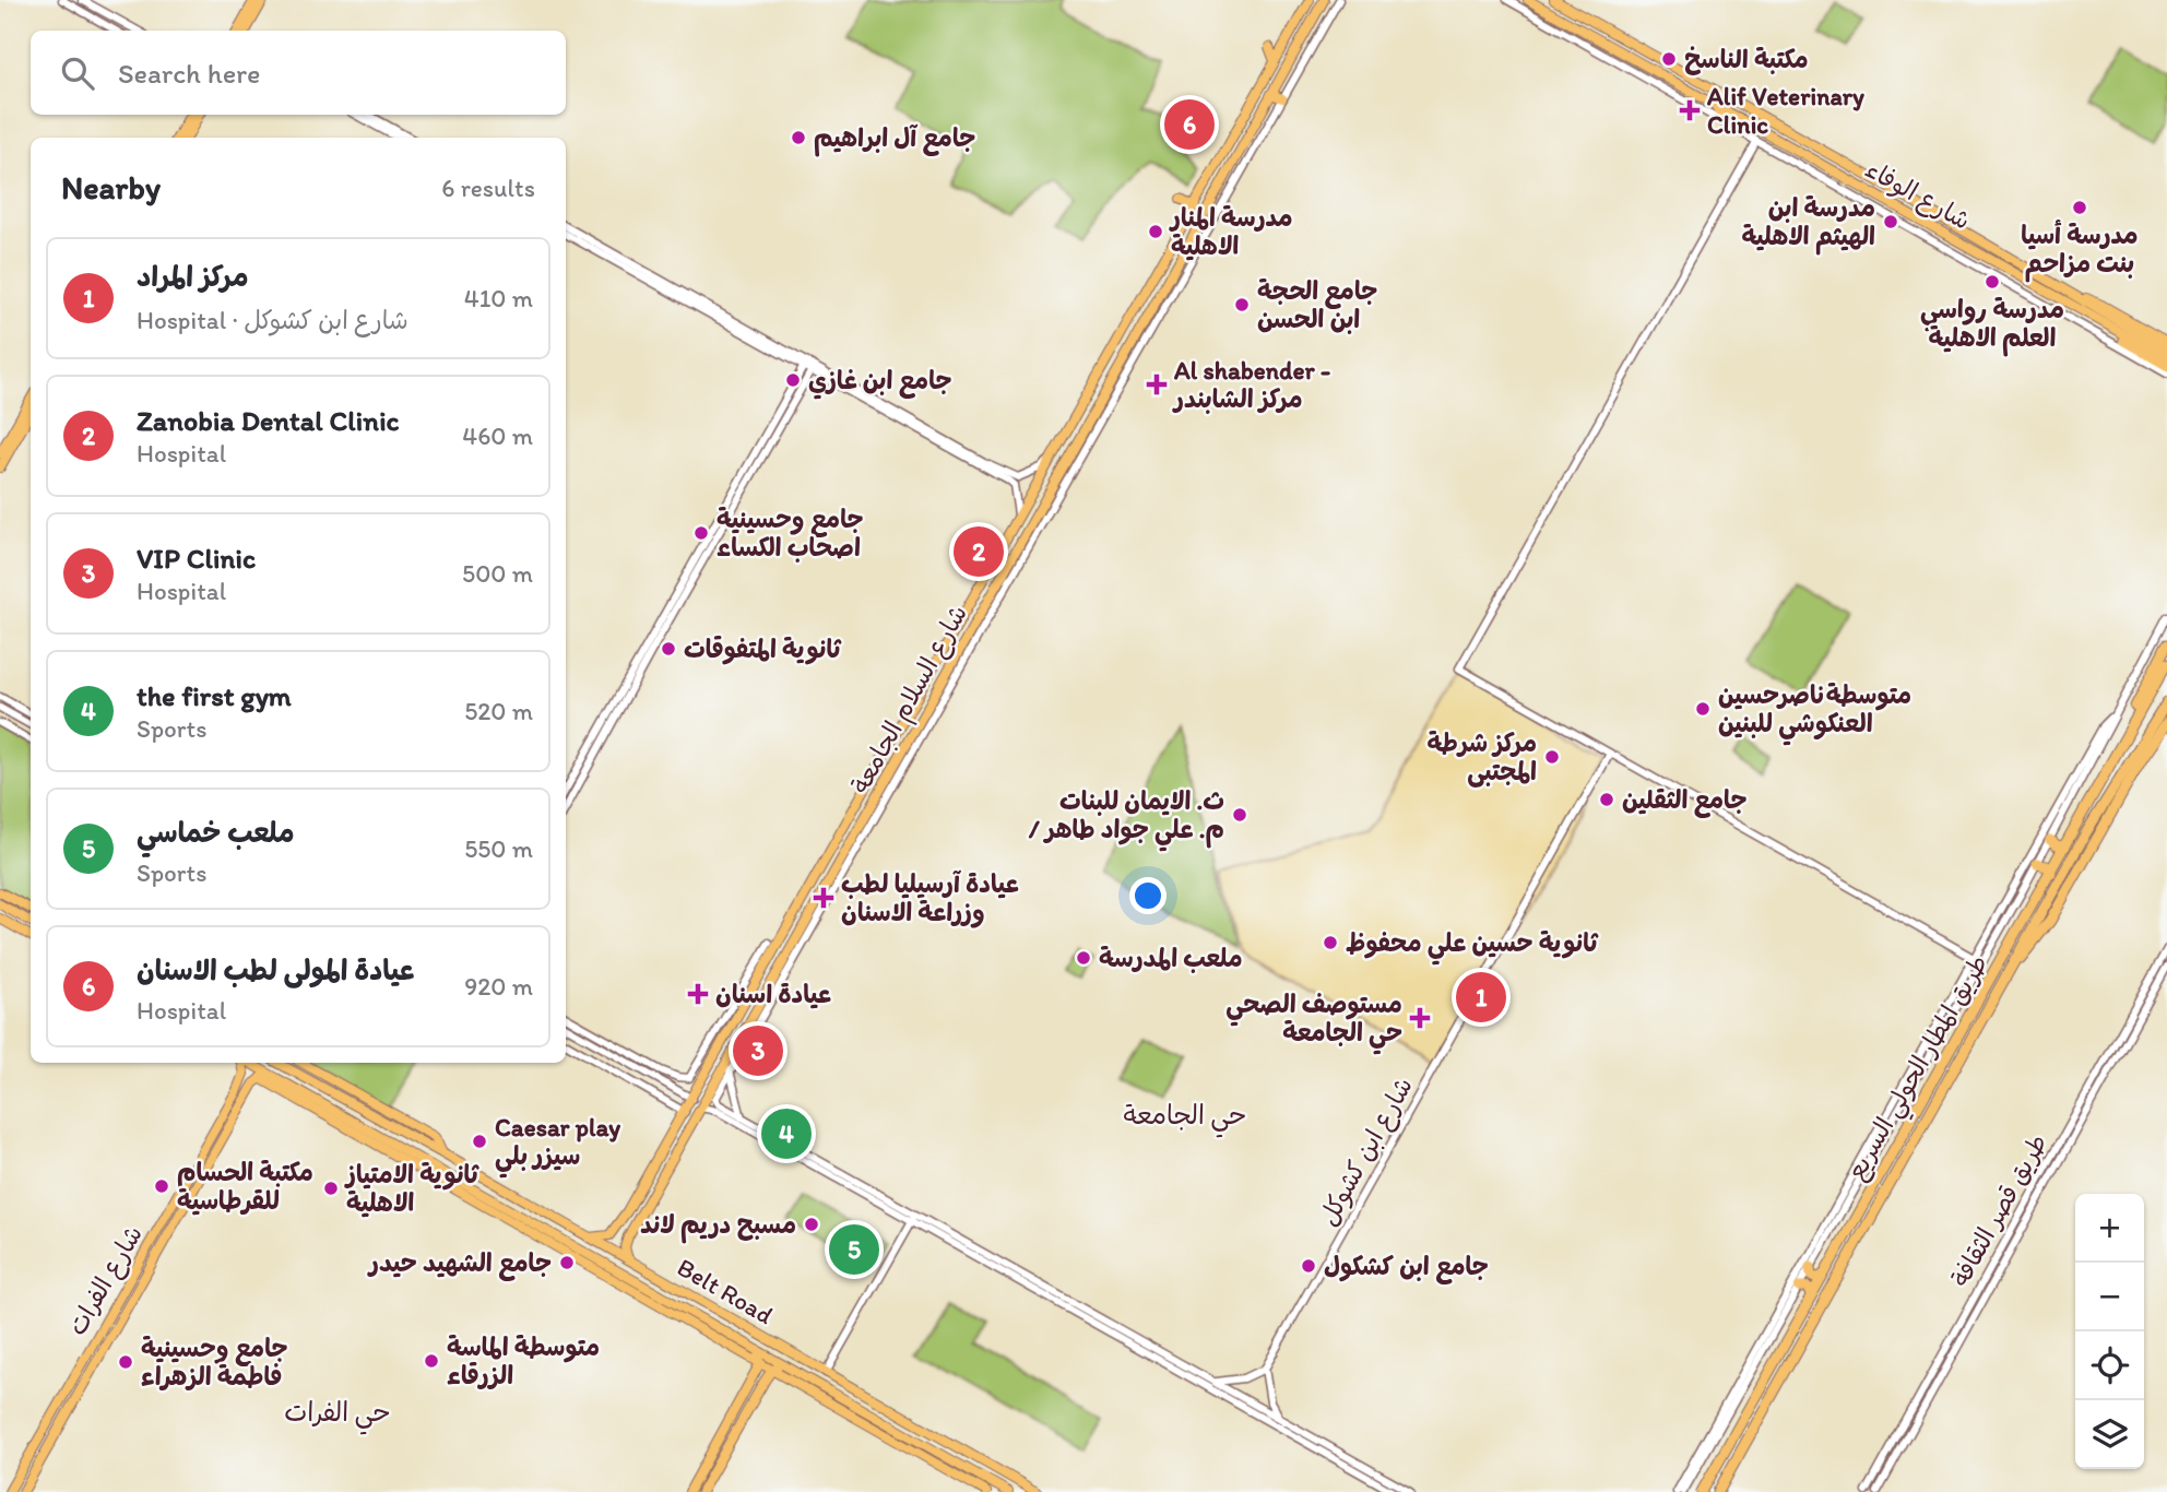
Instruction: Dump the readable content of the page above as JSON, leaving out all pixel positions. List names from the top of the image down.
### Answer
{
  "streets": {
    "highway": ["طريق المطار الحولي السريع"],
    "main road": [
      "شارع الوفاء",
      "شارع السلام الجامعة",
      "شارع الفرات",
      "Belt Road"
    ],
    "street": ["شارع ابن كشوكل", "طريق قصر الثقافة"]
  },
  "crossings": [
    ["شارع السلام الجامعة", "Belt Road"]
  ],
  "districts": ["حي الجامعة", "حي الفرات"],
  "places": {
    "other": [
      "مكتبة الناسخ",
      "جامع آل ابراهيم",
      "مدرسة أسيا بنت مزاحم",
      "مدرسة ابن الهيثم الاهلية",
      "مدرسة المنار الاهلية",
      "مدرسة رواسي العلم الاهلية",
      "جامع الحجة ابن الحسن",
      "جامع ابن غازي",
      "جامع وحسينية اصحاب الكساء",
      "ثانوية المتفوقات",
      "متوسطةناصرحسين العنكوشي للبنين",
      "مركز شرطة المجتبى",
      "جامع الثقلين",
      "ث. الايمان للبنات / م. علي جواد طاهر",
      "ثانوية حسين علي محفوظ",
      "ملعب المدرسة",
      "Caesar play سيزر بلي",
      "مكتبة الحسام للقرطاسية",
      "ثانوية الامتياز الاهلية",
      "مسبح دريم لاند",
      "جامع الشهيد حيدر",
      "جامع ابن كشكول",
      "متوسطة الماسة الزرقاء",
      "جامع وحسينية فاطمة الزهراء"
    ],
    "health": [
      "Alif Veterinary Clinic",
      "Al shabender - مركز الشابندر",
      "عيادة آرسيليا لطب وزراعة الاسنان",
      "عيادة اسنان",
      "مستوصف الصحي حي الجامعة"
    ]
  },
  "page": {
    "search": "Search here",
    "pins": [
      "6",
      "2",
      "1",
      "3",
      "4",
      "5"
    ],
    "heading": ["Nearby", "6 results"],
    "list": [
      {
        "mark": "1",
        "name": "مركز المراد",
        "note": "Hospital · شارع ابن كشوكل",
        "value": "410 m"
      },
      {
        "mark": "2",
        "name": "Zanobia Dental Clinic",
        "note": "Hospital",
        "value": "460 m"
      },
      {
        "mark": "3",
        "name": "VIP Clinic",
        "note": "Hospital",
        "value": "500 m"
      },
      {
        "mark": "4",
        "name": "the first gym",
        "note": "Sports",
        "value": "520 m"
      },
      {
        "mark": "5",
        "name": "ملعب خماسي",
        "note": "Sports",
        "value": "550 m"
      },
      {
        "mark": "6",
        "name": "عيادة المولى لطب الاسنان",
        "note": "Hospital",
        "value": "920 m"
      }
    ],
    "map_buttons": ["+", "−"]
  }
}
